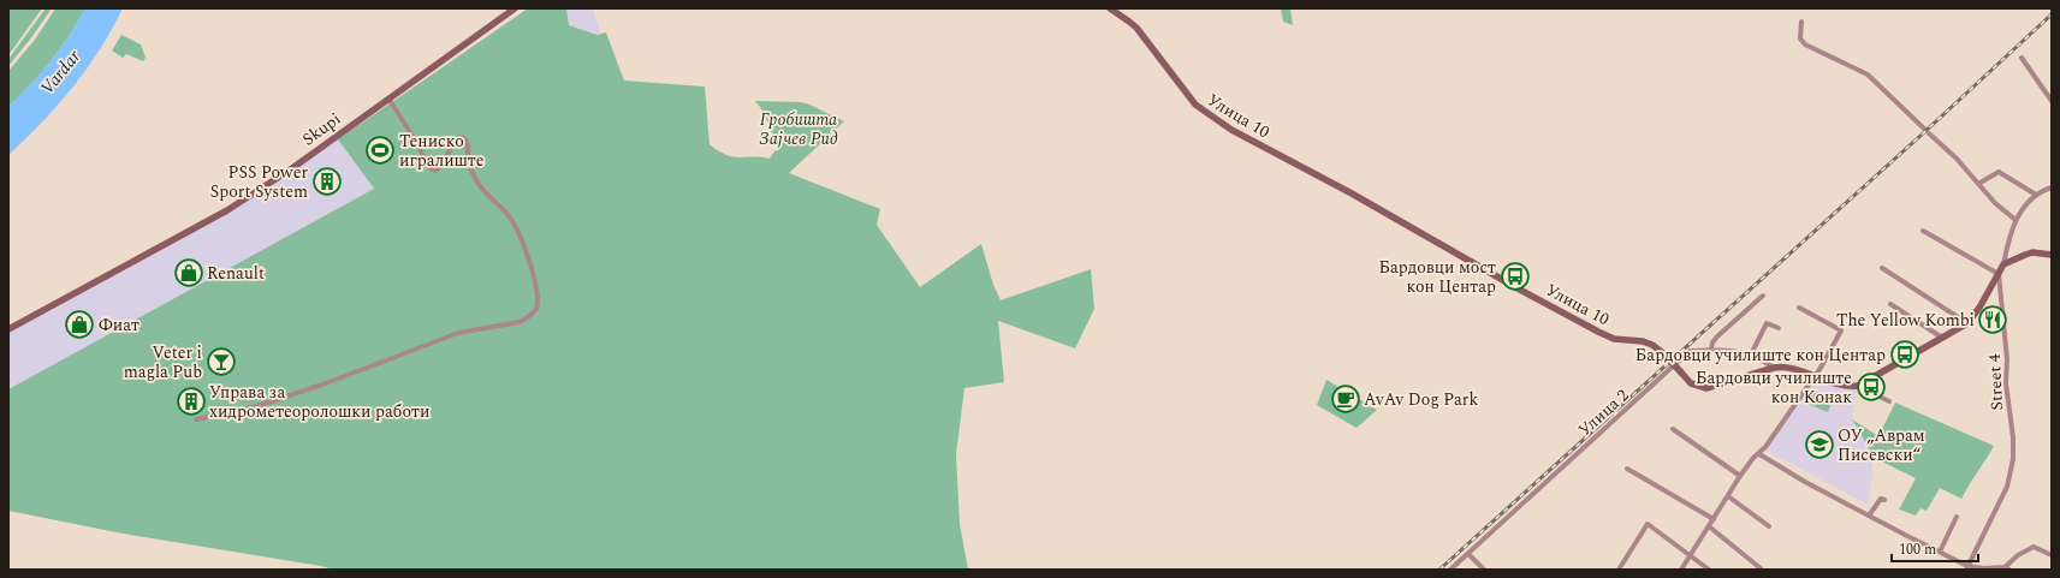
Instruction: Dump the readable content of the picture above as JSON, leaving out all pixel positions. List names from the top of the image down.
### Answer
{
  "streets": {
    "street": [
      "Улица 10",
      "Skupi",
      "Street 4",
      "Улица 2"
    ]
  },
  "crossings": [
    ["Улица 10", "Улица 2"]
  ],
  "water": ["Vardar"],
  "parks": ["Гробишта Зајчев Рид"],
  "places": {
    "sports": ["Тениско игралиште"],
    "building": ["PSS Power Sport System", "Управа за хидрометеоролошки работи"],
    "shop": ["Renault", "Фиат"],
    "bus stop": ["Бардовци мост кон Центар", "Бардовци училиште кон Центар", "Бардовци училиште кон Конак"],
    "restaurant": ["The Yellow Kombi"],
    "bar": ["Veter i magla Pub"],
    "cafe": ["AvAv Dog Park"],
    "school or university": ["ОУ „Аврам Писевски“"]
  },
  "scale_bar": "100 m"
}
